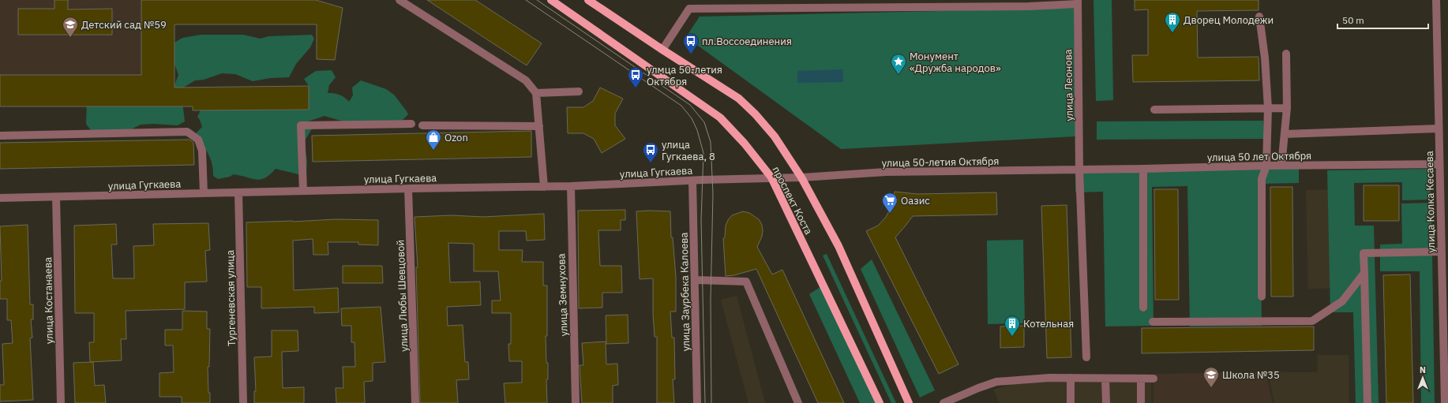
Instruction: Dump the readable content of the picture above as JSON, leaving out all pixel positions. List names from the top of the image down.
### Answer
{
  "streets": {
    "main road": ["проспект Коста"],
    "street": [
      "улица Леонова",
      "улица 50 лет Октября",
      "улица 50-летия Октября",
      "улица Гугкаева",
      "улица Колка Кесаева",
      "улица Заурбека Калоева",
      "улица Земнухова",
      "улица Любы Шевцовой",
      "Тургеневская улица",
      "улица Костанаева"
    ]
  },
  "crossings": [
    ["улица Леонова", "улица 50 лет Октября"],
    ["улица Леонова", "улица 50-летия Октября"],
    ["улица 50 лет Октября", "улица 50-летия Октября"],
    ["улица 50 лет Октября", "улица Колка Кесаева"],
    ["улица 50-летия Октября", "улица Гугкаева"],
    ["улица 50-летия Октября", "проспект Коста"],
    ["улица Гугкаева", "проспект Коста"],
    ["улица Гугкаева", "улица Заурбека Калоева"],
    ["улица Гугкаева", "улица Земнухова"],
    ["улица Гугкаева", "улица Любы Шевцовой"],
    ["улица Гугкаева", "Тургеневская улица"],
    ["улица Гугкаева", "улица Костанаева"]
  ],
  "places": {
    "building": ["Дворец Молодежи", "Котельная"],
    "school or university": ["Детский сад №59", "Школа №35"],
    "bus stop": ["пл.Воссоединения", "улмца 50-летия Октября", "улица Гугкаева, 8"],
    "place": ["Монумент «Дружба народов»"],
    "shop": ["Ozon"],
    "supermarket": ["Оазис"]
  },
  "scale_bar": "50 m",
  "north": "top"
}
